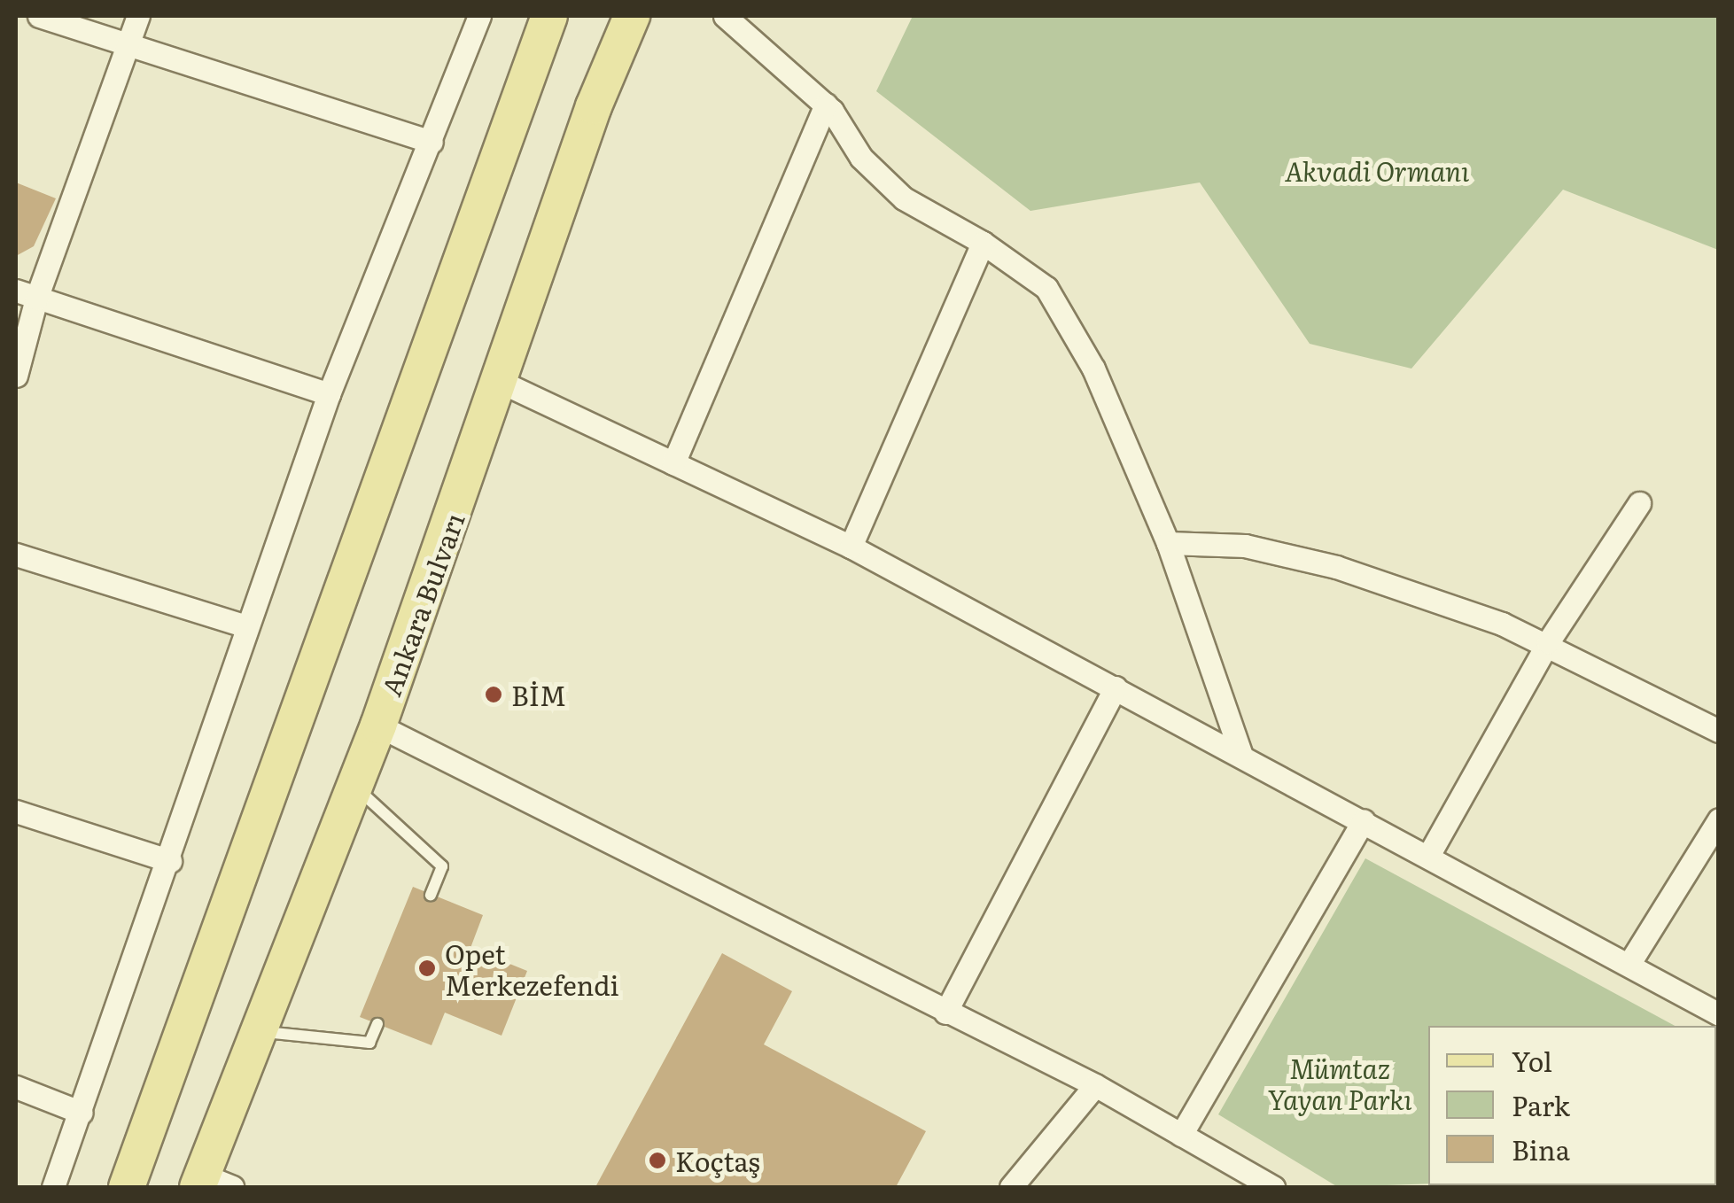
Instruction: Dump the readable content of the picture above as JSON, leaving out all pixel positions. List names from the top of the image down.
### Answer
{
  "streets": {
    "main road": ["Ankara Bulvarı"]
  },
  "parks": ["Akvadi Ormanı", "Mümtaz Yayan Parkı"],
  "places": ["BİM", "Opet Merkezefendi", "Koçtaş"],
  "legend": ["Yol", "Park", "Bina"]
}
